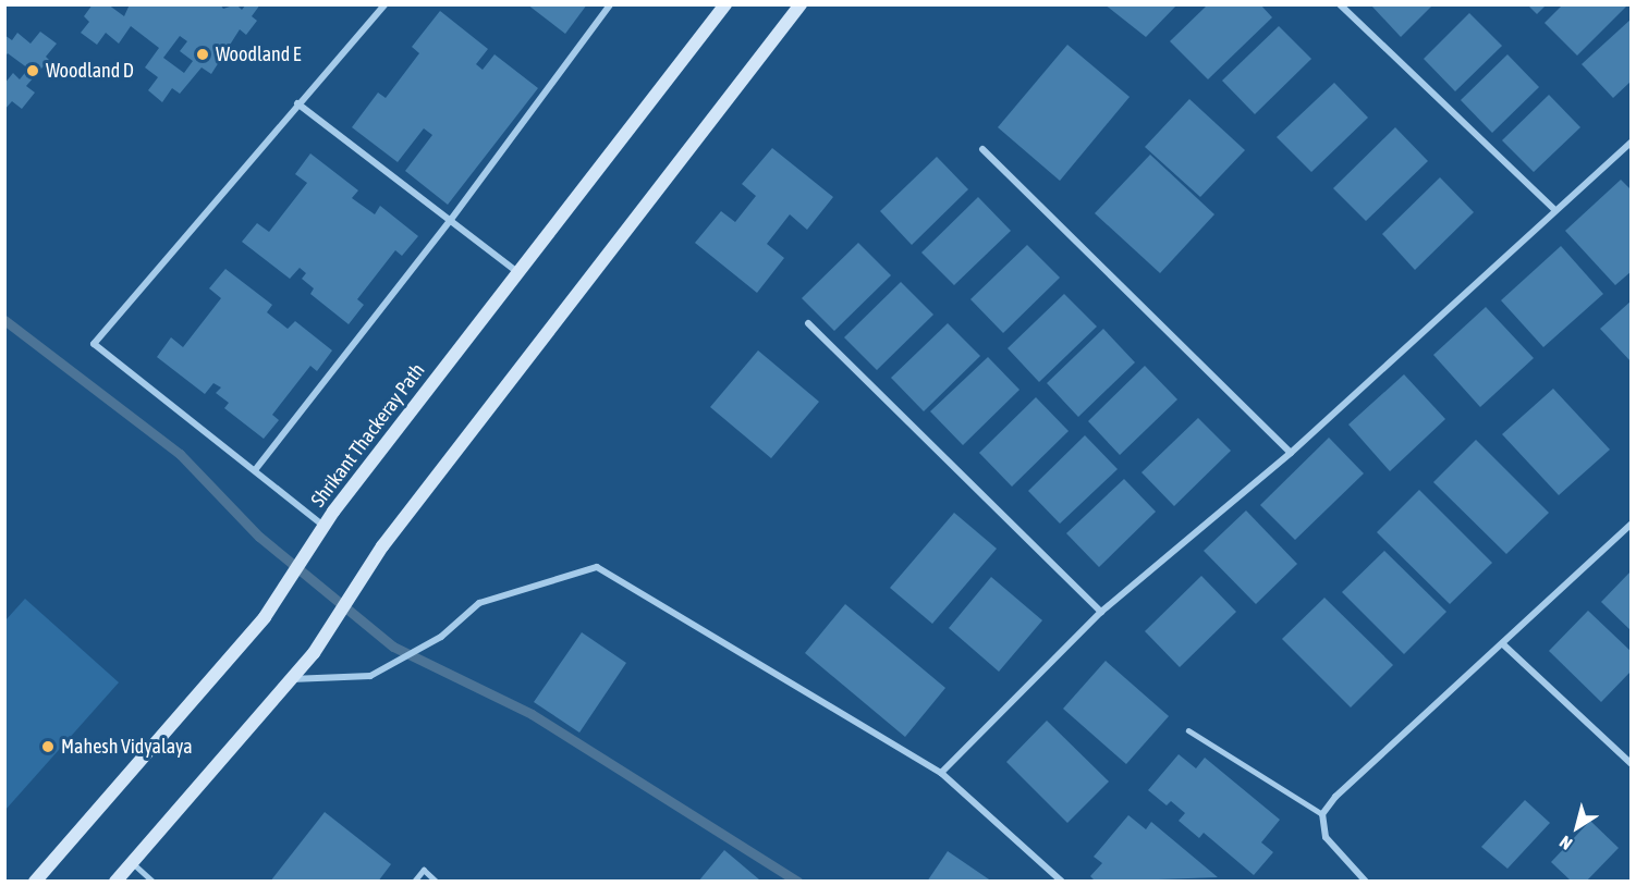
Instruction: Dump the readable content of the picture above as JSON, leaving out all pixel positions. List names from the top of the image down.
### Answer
{
  "streets": {
    "street": ["Shrikant Thackeray Path"]
  },
  "places": ["Woodland E", "Woodland D", "Mahesh Vidyalaya"],
  "north": "bottom left"
}
